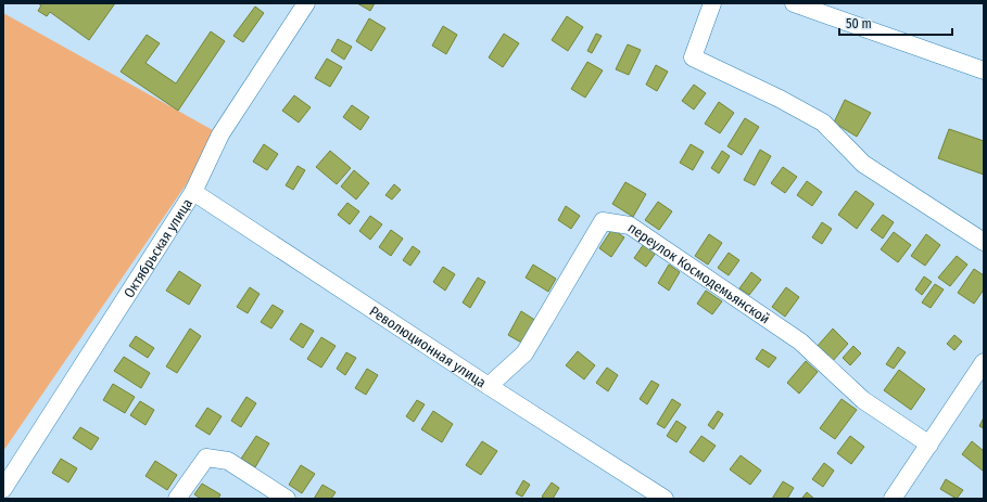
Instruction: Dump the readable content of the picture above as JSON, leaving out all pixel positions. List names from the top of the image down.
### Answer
{
  "streets": {
    "street": ["Октябрьская улица", "переулок Космодемьянской", "Революционная улица"]
  },
  "crossings": [
    ["Октябрьская улица", "Революционная улица"],
    ["переулок Космодемьянской", "Революционная улица"]
  ],
  "scale_bar": "50 m"
}
